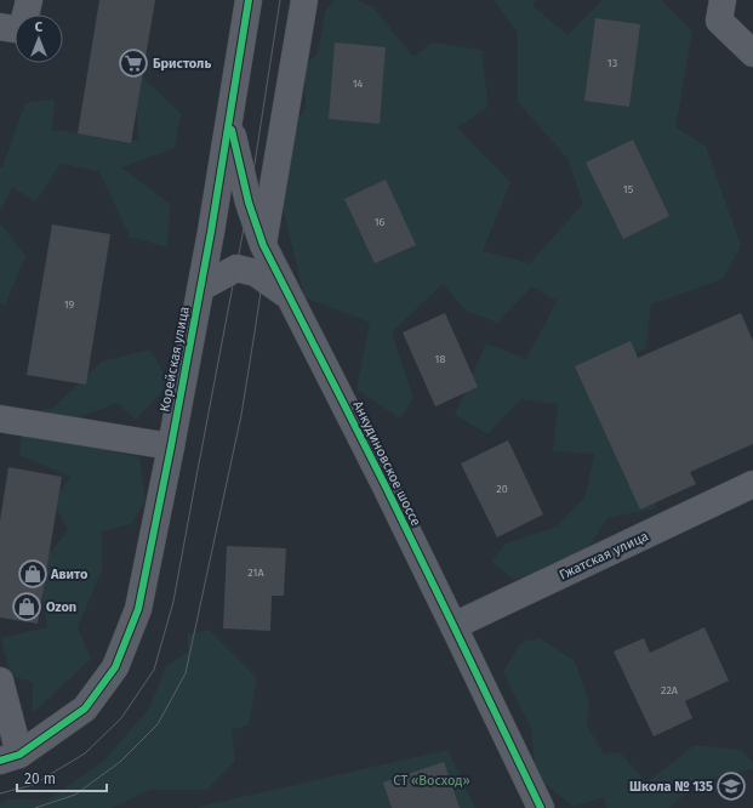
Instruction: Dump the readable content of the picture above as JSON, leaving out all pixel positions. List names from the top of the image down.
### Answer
{
  "streets": {
    "street": ["Корейская улица", "Анкудиновское шоссе", "Гжатская улица"]
  },
  "crossings": [
    ["Корейская улица", "Анкудиновское шоссе"],
    ["Анкудиновское шоссе", "Гжатская улица"]
  ],
  "parks": ["СТ «Восход»"],
  "places": {
    "supermarket": ["Бристоль"],
    "shop": ["Авито", "Ozon"],
    "school or university": ["Школа № 135"]
  },
  "house_numbers": [
    "13",
    "14",
    "15",
    "16",
    "19",
    "18",
    "20",
    "21А",
    "22А"
  ],
  "scale_bar": "20 m",
  "north": "top"
}
